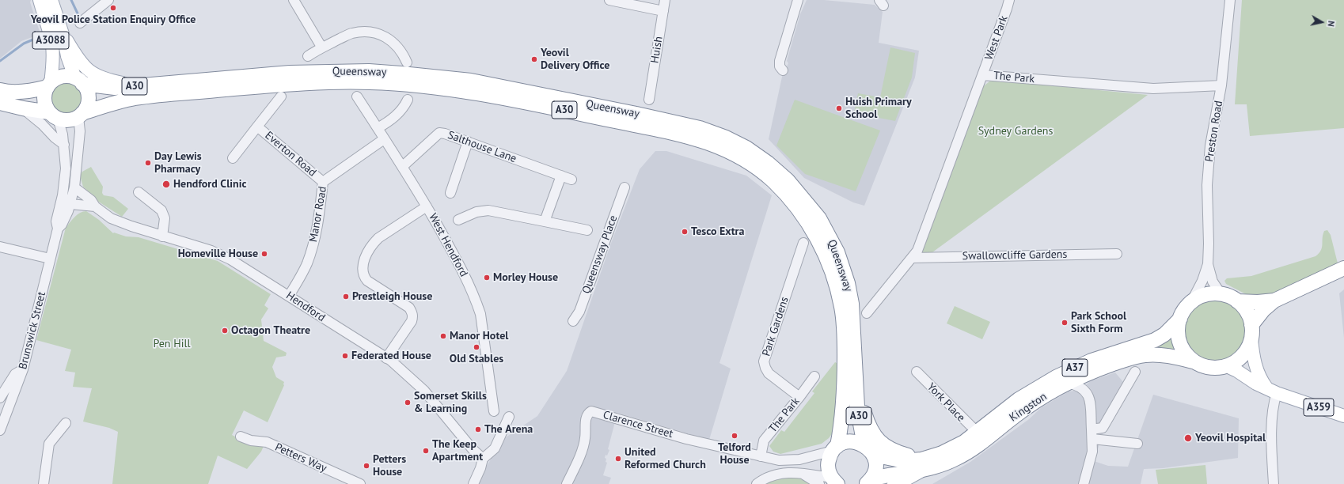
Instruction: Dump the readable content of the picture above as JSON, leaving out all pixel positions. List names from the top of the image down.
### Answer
{
  "streets": {
    "highway": [
      "Queensway",
      "A30",
      "A37",
      "Kingston"
    ],
    "main road": ["A3088", "A359"],
    "street": [
      "West Park",
      "Huish",
      "The Park",
      "Preston Road",
      "Salthouse Lane",
      "Everton Road",
      "Manor Road",
      "West Hendford",
      "Queensway Place",
      "Swallowcliffe Gardens",
      "Hendford",
      "Park Gardens",
      "Brunswick Street",
      "York Place",
      "Clarence Street",
      "Petters Way"
    ]
  },
  "crossings": [
    ["West Park", "The Park"],
    ["A3088", "Queensway"],
    ["A3088", "Brunswick Street"],
    ["Queensway", "Brunswick Street"],
    ["Queensway", "Kingston"],
    ["Queensway", "Clarence Street"],
    ["The Park", "Preston Road"],
    ["The Park", "Swallowcliffe Gardens"],
    ["The Park", "Park Gardens"],
    ["The Park", "Clarence Street"],
    ["Preston Road", "A37"],
    ["Preston Road", "Kingston"],
    ["Preston Road", "A359"],
    ["Salthouse Lane", "West Hendford"],
    ["Everton Road", "Manor Road"],
    ["Manor Road", "West Hendford"],
    ["Manor Road", "Hendford"],
    ["Hendford", "Brunswick Street"],
    ["A37", "Kingston"],
    ["A37", "A359"],
    ["York Place", "Kingston"],
    ["Kingston", "A359"],
    ["Kingston", "Clarence Street"]
  ],
  "parks": ["Sydney Gardens", "Pen Hill"],
  "places": [
    "Yeovil Police Station Enquiry Office",
    "Yeovil Delivery Office",
    "Huish Primary School",
    "Day Lewis Pharmacy",
    "Hendford Clinic",
    "Tesco Extra",
    "Homeville House",
    "Morley House",
    "Prestleigh House",
    "Park School Sixth Form",
    "Octagon Theatre",
    "Manor Hotel",
    "Old Stables",
    "Federated House",
    "Somerset Skills & Learning",
    "The Arena",
    "Telford House",
    "Yeovil Hospital",
    "The Keep Apartment",
    "United Reformed Church",
    "Petters House"
  ],
  "north": "right"
}
